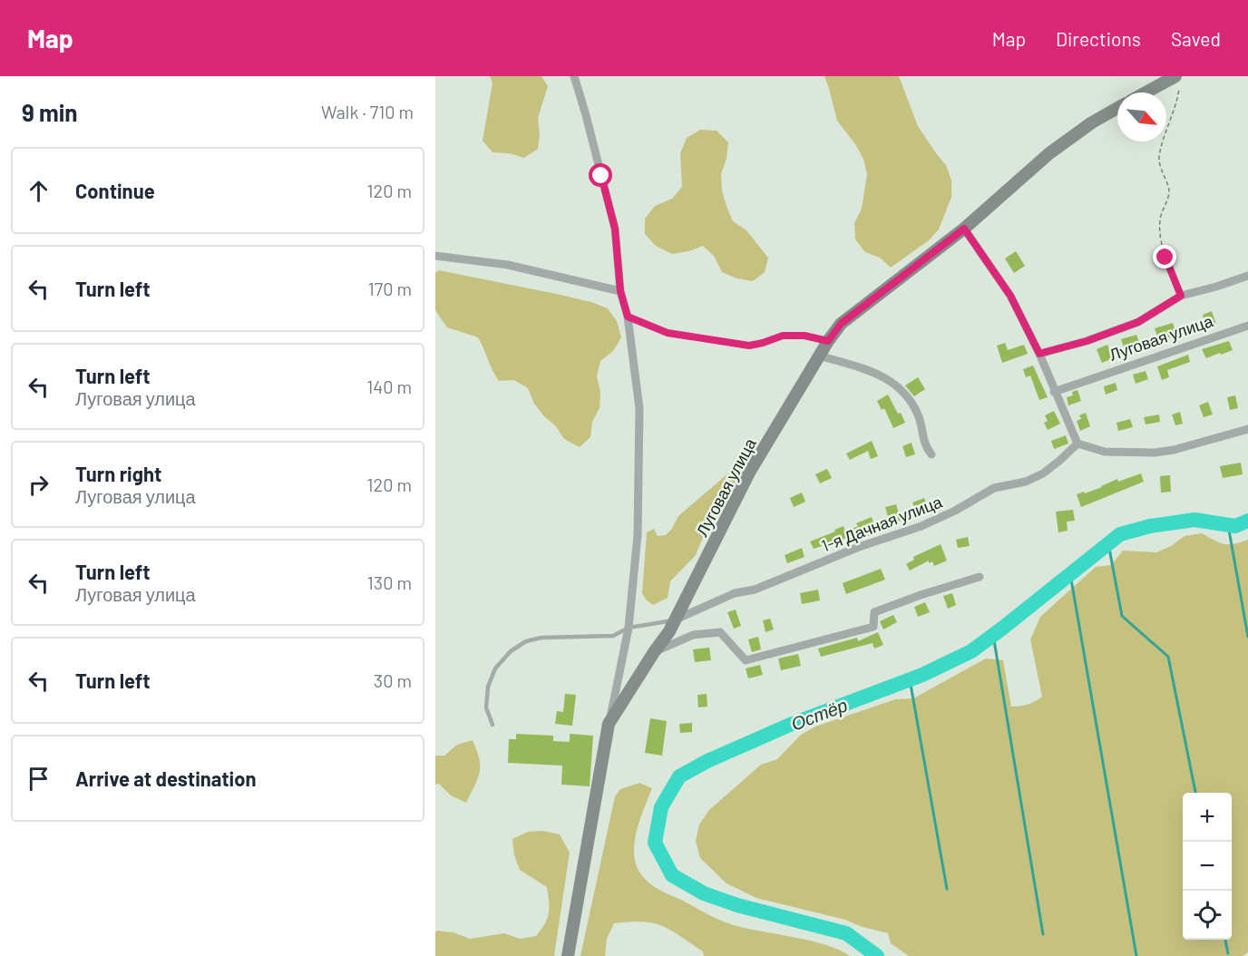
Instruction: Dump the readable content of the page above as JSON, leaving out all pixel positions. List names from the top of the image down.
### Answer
{
  "streets": {
    "street": ["Луговая улица", "1-я Дачная улица"]
  },
  "crossings": [
    ["Луговая улица", "1-я Дачная улица"]
  ],
  "water": ["Остёр"],
  "north": "bottom right",
  "page": {
    "header": "Map",
    "nav": ["Map", "Directions", "Saved"],
    "heading": ["9 min", "Walk · 710 m"],
    "list": [
      ["Continue", "120 m"],
      ["Turn left", "170 m"],
      ["Turn left", "Луговая улица", "140 m"],
      ["Turn right", "Луговая улица", "120 m"],
      ["Turn left", "Луговая улица", "130 m"],
      ["Turn left", "30 m"],
      "Arrive at destination"
    ],
    "map_buttons": ["+", "−"]
  }
}
